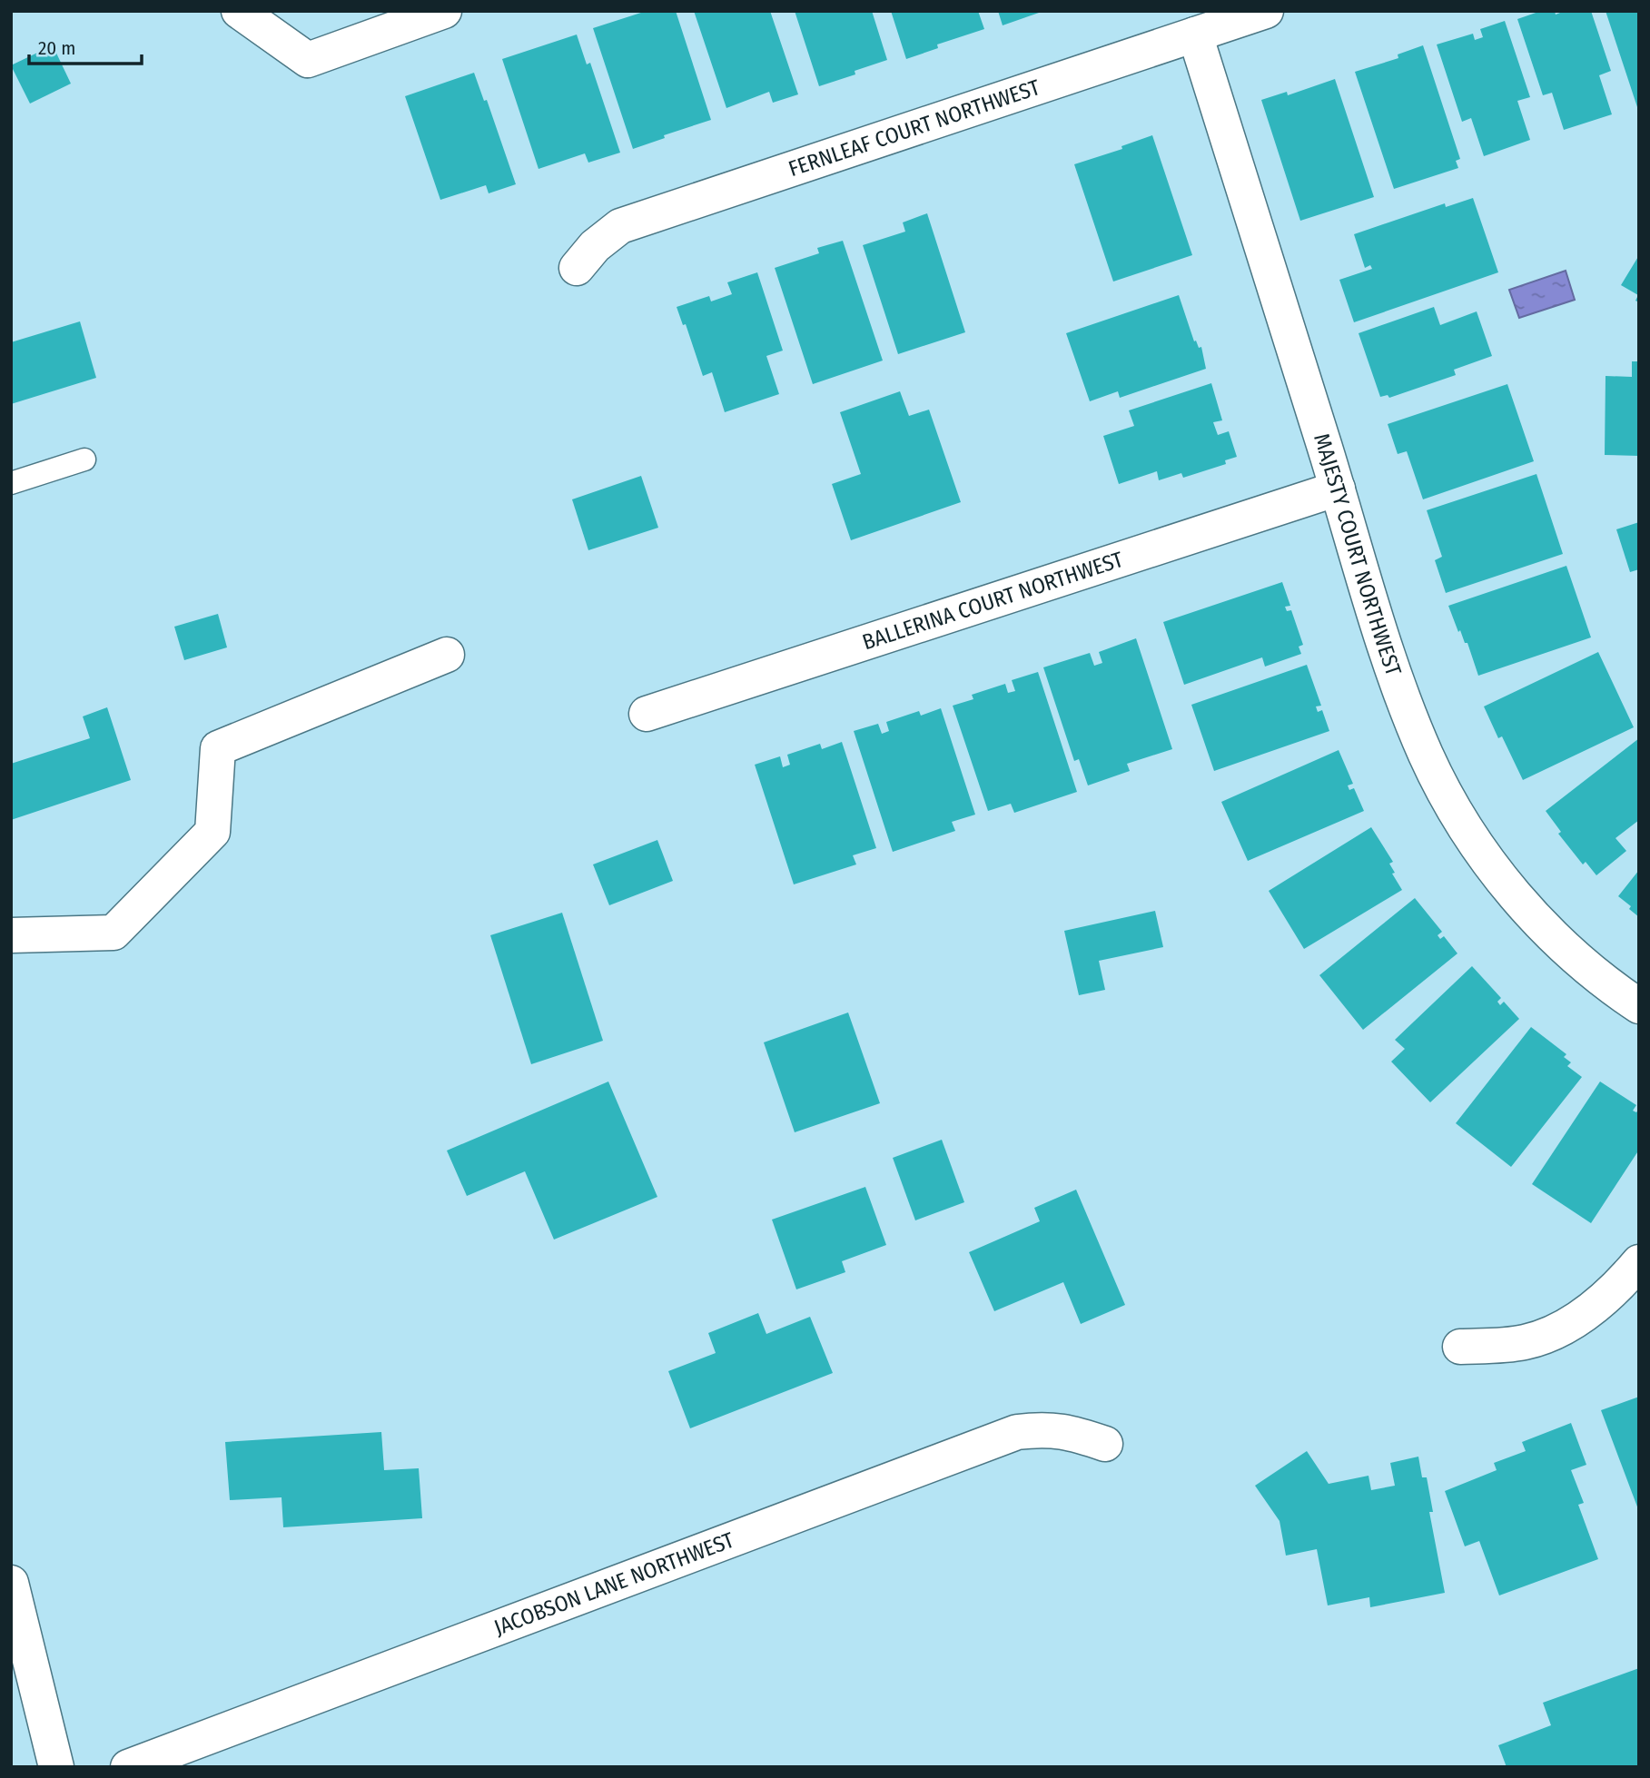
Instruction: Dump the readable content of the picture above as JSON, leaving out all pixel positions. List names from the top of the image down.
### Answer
{
  "streets": {
    "street": [
      "FERNLEAF COURT NORTHWEST",
      "MAJESTY COURT NORTHWEST",
      "BALLERINA COURT NORTHWEST",
      "JACOBSON LANE NORTHWEST"
    ]
  },
  "crossings": [
    ["FERNLEAF COURT NORTHWEST", "MAJESTY COURT NORTHWEST"],
    ["MAJESTY COURT NORTHWEST", "BALLERINA COURT NORTHWEST"]
  ],
  "scale_bar": "20 m"
}
